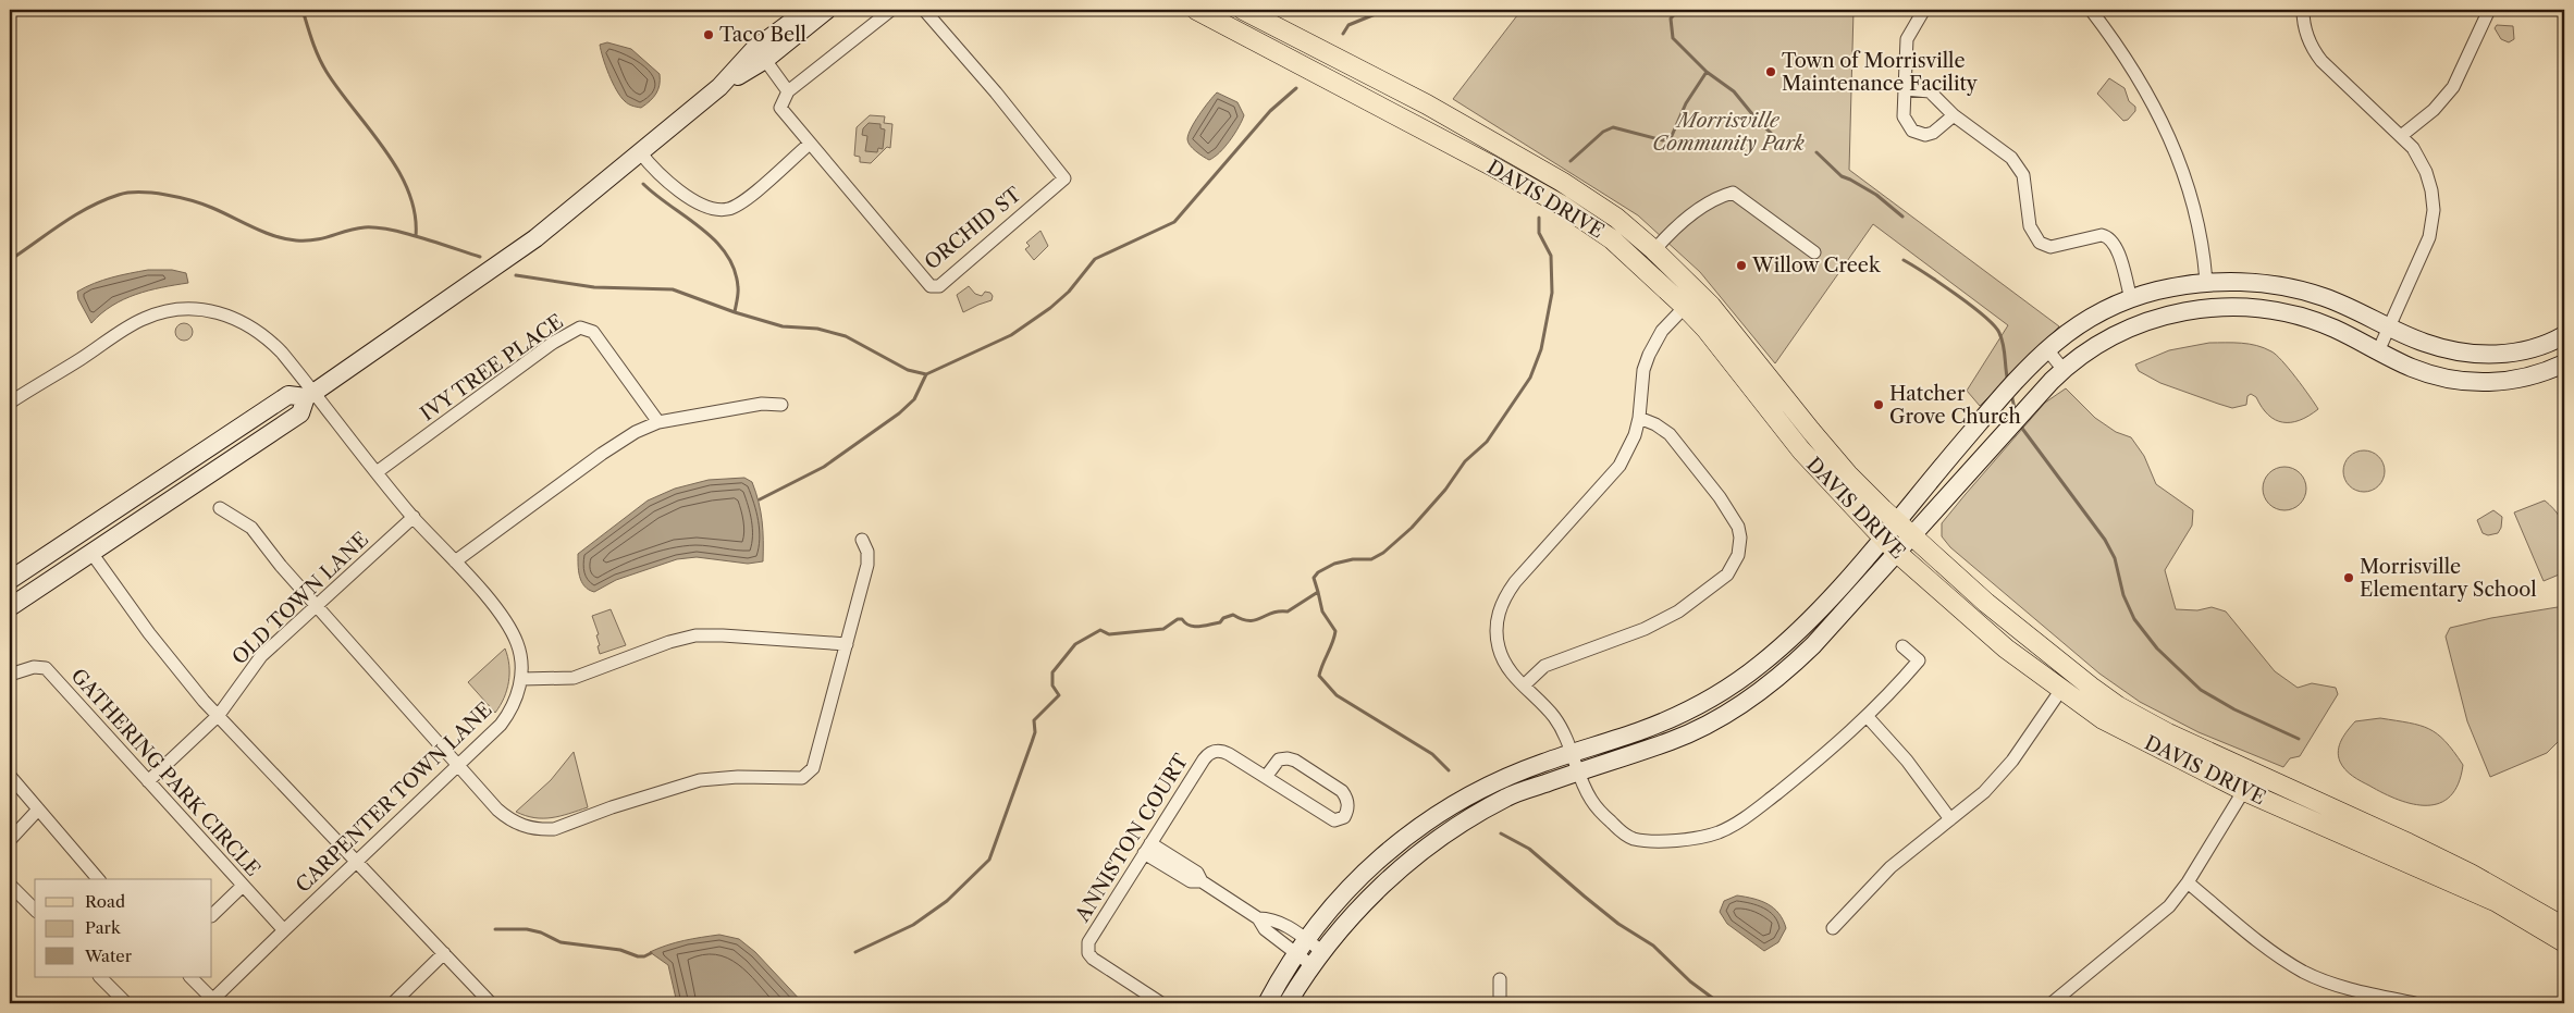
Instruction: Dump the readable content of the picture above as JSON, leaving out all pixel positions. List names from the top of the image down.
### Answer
{
  "streets": {
    "main road": ["DAVIS DRIVE"],
    "street": [
      "ORCHID ST",
      "IVY TREE PLACE",
      "OLD TOWN LANE",
      "GATHERING PARK CIRCLE",
      "CARPENTER TOWN LANE",
      "ANNISTON COURT"
    ]
  },
  "crossings": [
    ["IVY TREE PLACE", "CARPENTER TOWN LANE"],
    ["OLD TOWN LANE", "GATHERING PARK CIRCLE"],
    ["OLD TOWN LANE", "CARPENTER TOWN LANE"],
    ["GATHERING PARK CIRCLE", "CARPENTER TOWN LANE"]
  ],
  "parks": ["Morrisville Community Park"],
  "places": [
    "Taco Bell",
    "Town of Morrisville Maintenance Facility",
    "Willow Creek",
    "Hatcher Grove Church",
    "Morrisville Elementary School"
  ],
  "legend": ["Road", "Park", "Water"]
}
